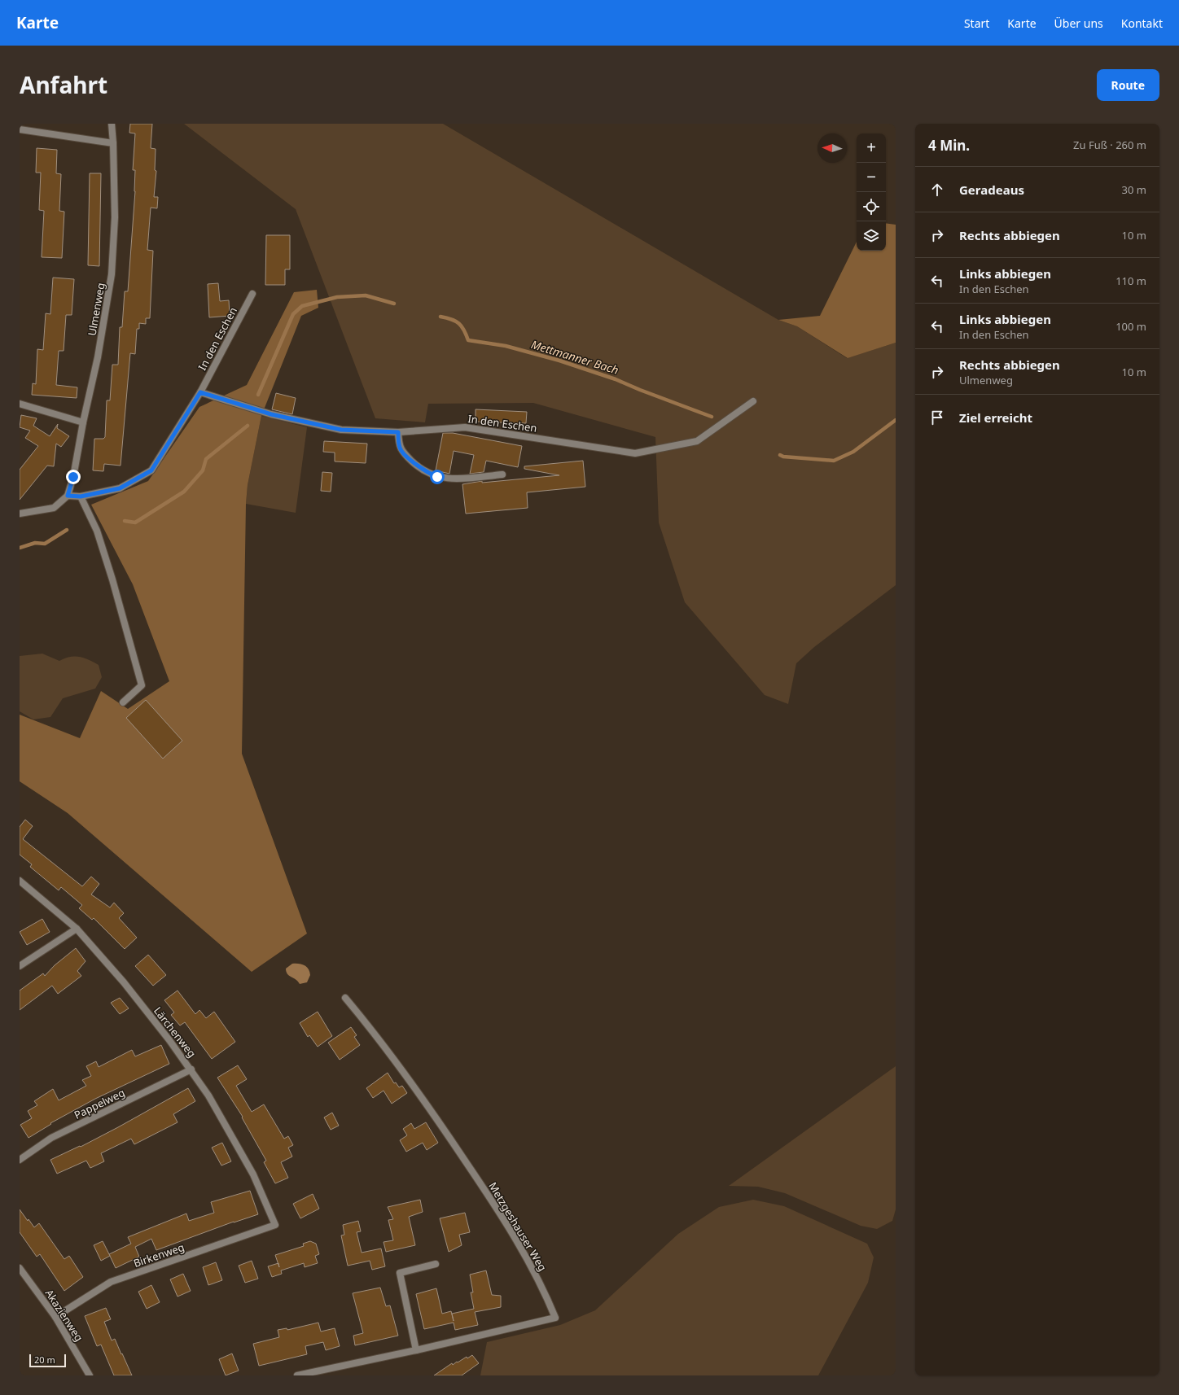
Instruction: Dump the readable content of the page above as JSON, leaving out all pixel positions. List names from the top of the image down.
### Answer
{
  "streets": {
    "street": [
      "Ulmenweg",
      "In den Eschen",
      "Lärchenweg",
      "Pappelweg",
      "Metzgeshauser Weg",
      "Birkenweg",
      "Akazienweg"
    ]
  },
  "crossings": [
    ["Ulmenweg", "In den Eschen"],
    ["Lärchenweg", "Pappelweg"],
    ["Lärchenweg", "Birkenweg"],
    ["Birkenweg", "Akazienweg"]
  ],
  "water": ["Mettmanner Bach"],
  "scale_bar": "20 m",
  "north": "left",
  "page": {
    "header": "Karte",
    "nav": [
      "Start",
      "Karte",
      "Über uns",
      "Kontakt"
    ],
    "title": "Anfahrt",
    "buttons": "Route",
    "heading": ["4 Min.", "Zu Fuß · 260 m"],
    "map_buttons": ["+", "−"],
    "list": [
      ["Geradeaus", "30 m"],
      ["Rechts abbiegen", "10 m"],
      ["Links abbiegen", "In den Eschen", "110 m"],
      ["Links abbiegen", "In den Eschen", "100 m"],
      ["Rechts abbiegen", "Ulmenweg", "10 m"],
      "Ziel erreicht"
    ],
    "scale": "20 m"
  }
}
